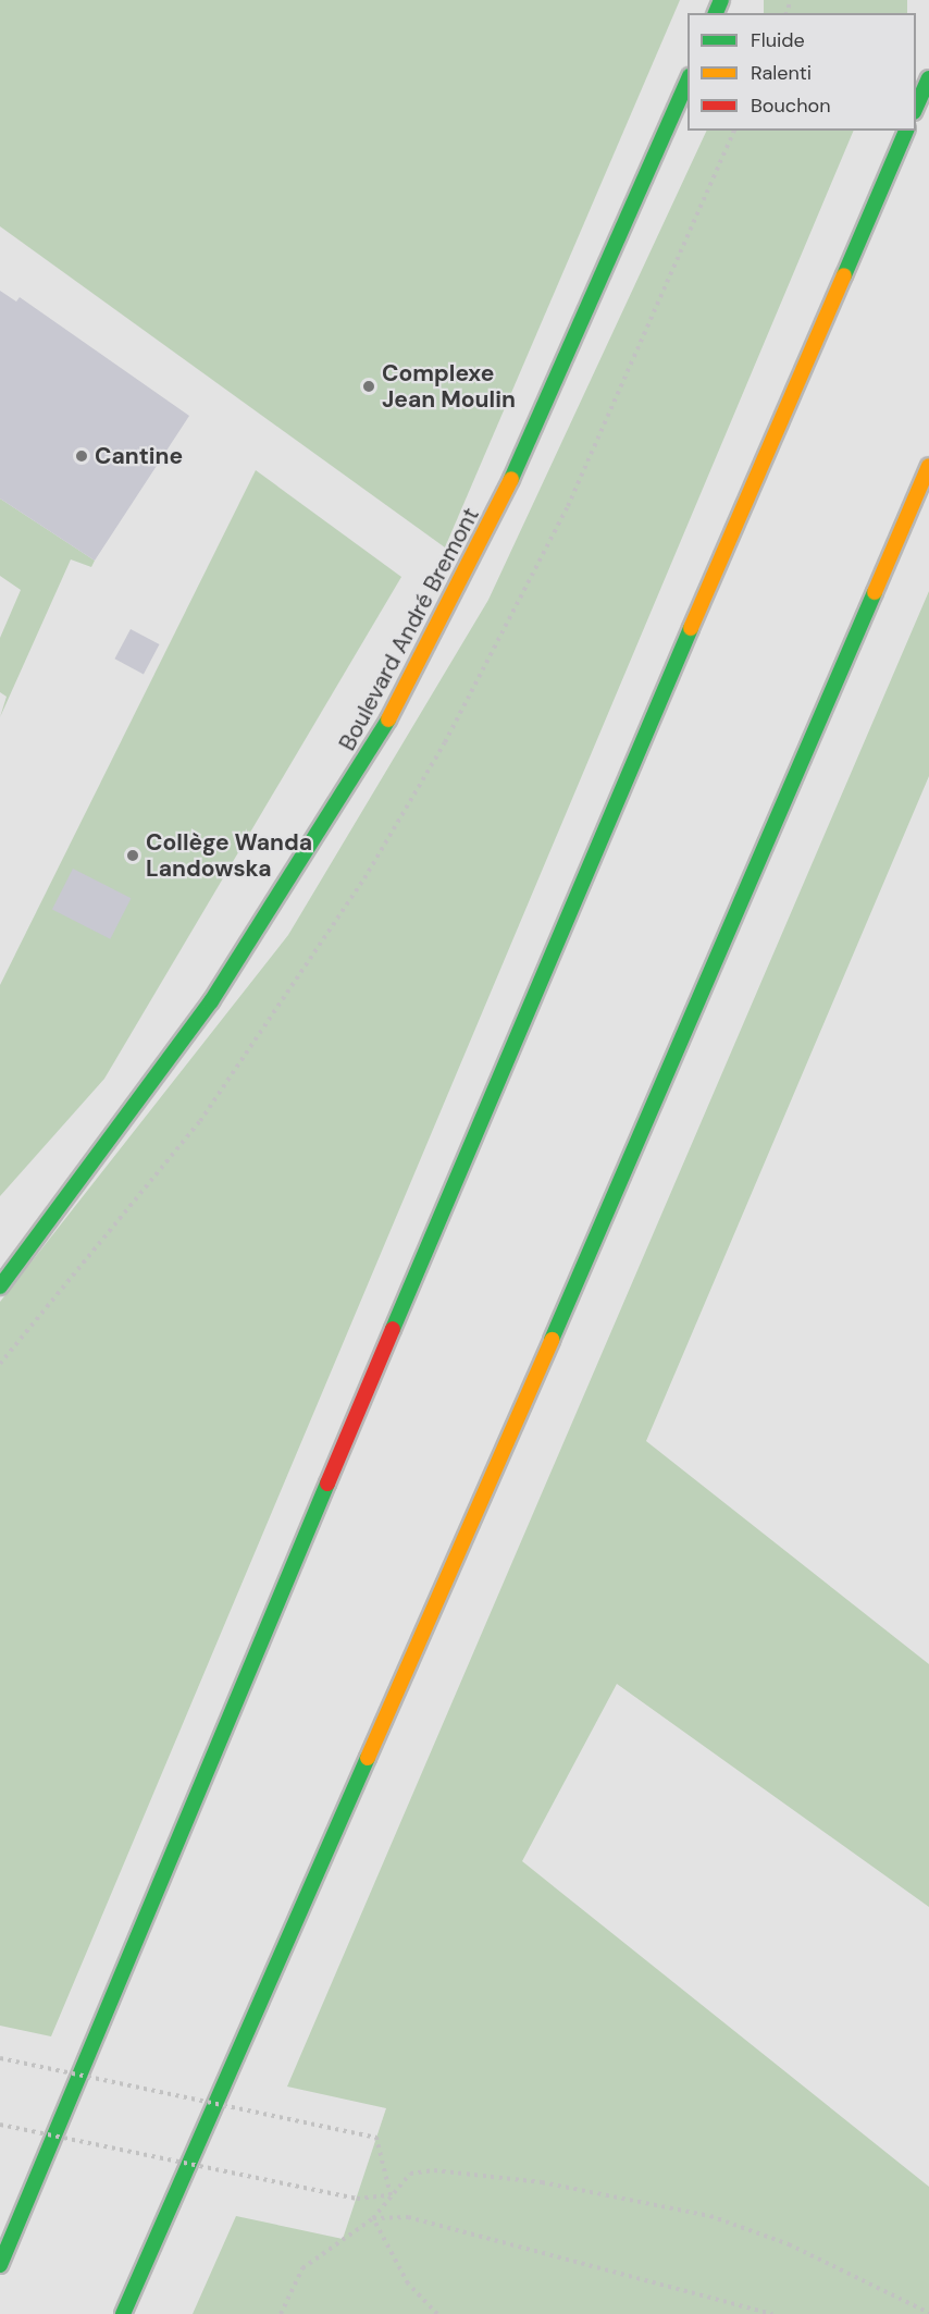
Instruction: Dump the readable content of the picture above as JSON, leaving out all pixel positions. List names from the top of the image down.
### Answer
{
  "streets": {
    "main road": ["Boulevard André Bremont"]
  },
  "places": ["Complexe Jean Moulin", "Cantine", "Collège Wanda Landowska"],
  "legend": ["Fluide", "Ralenti", "Bouchon"]
}
